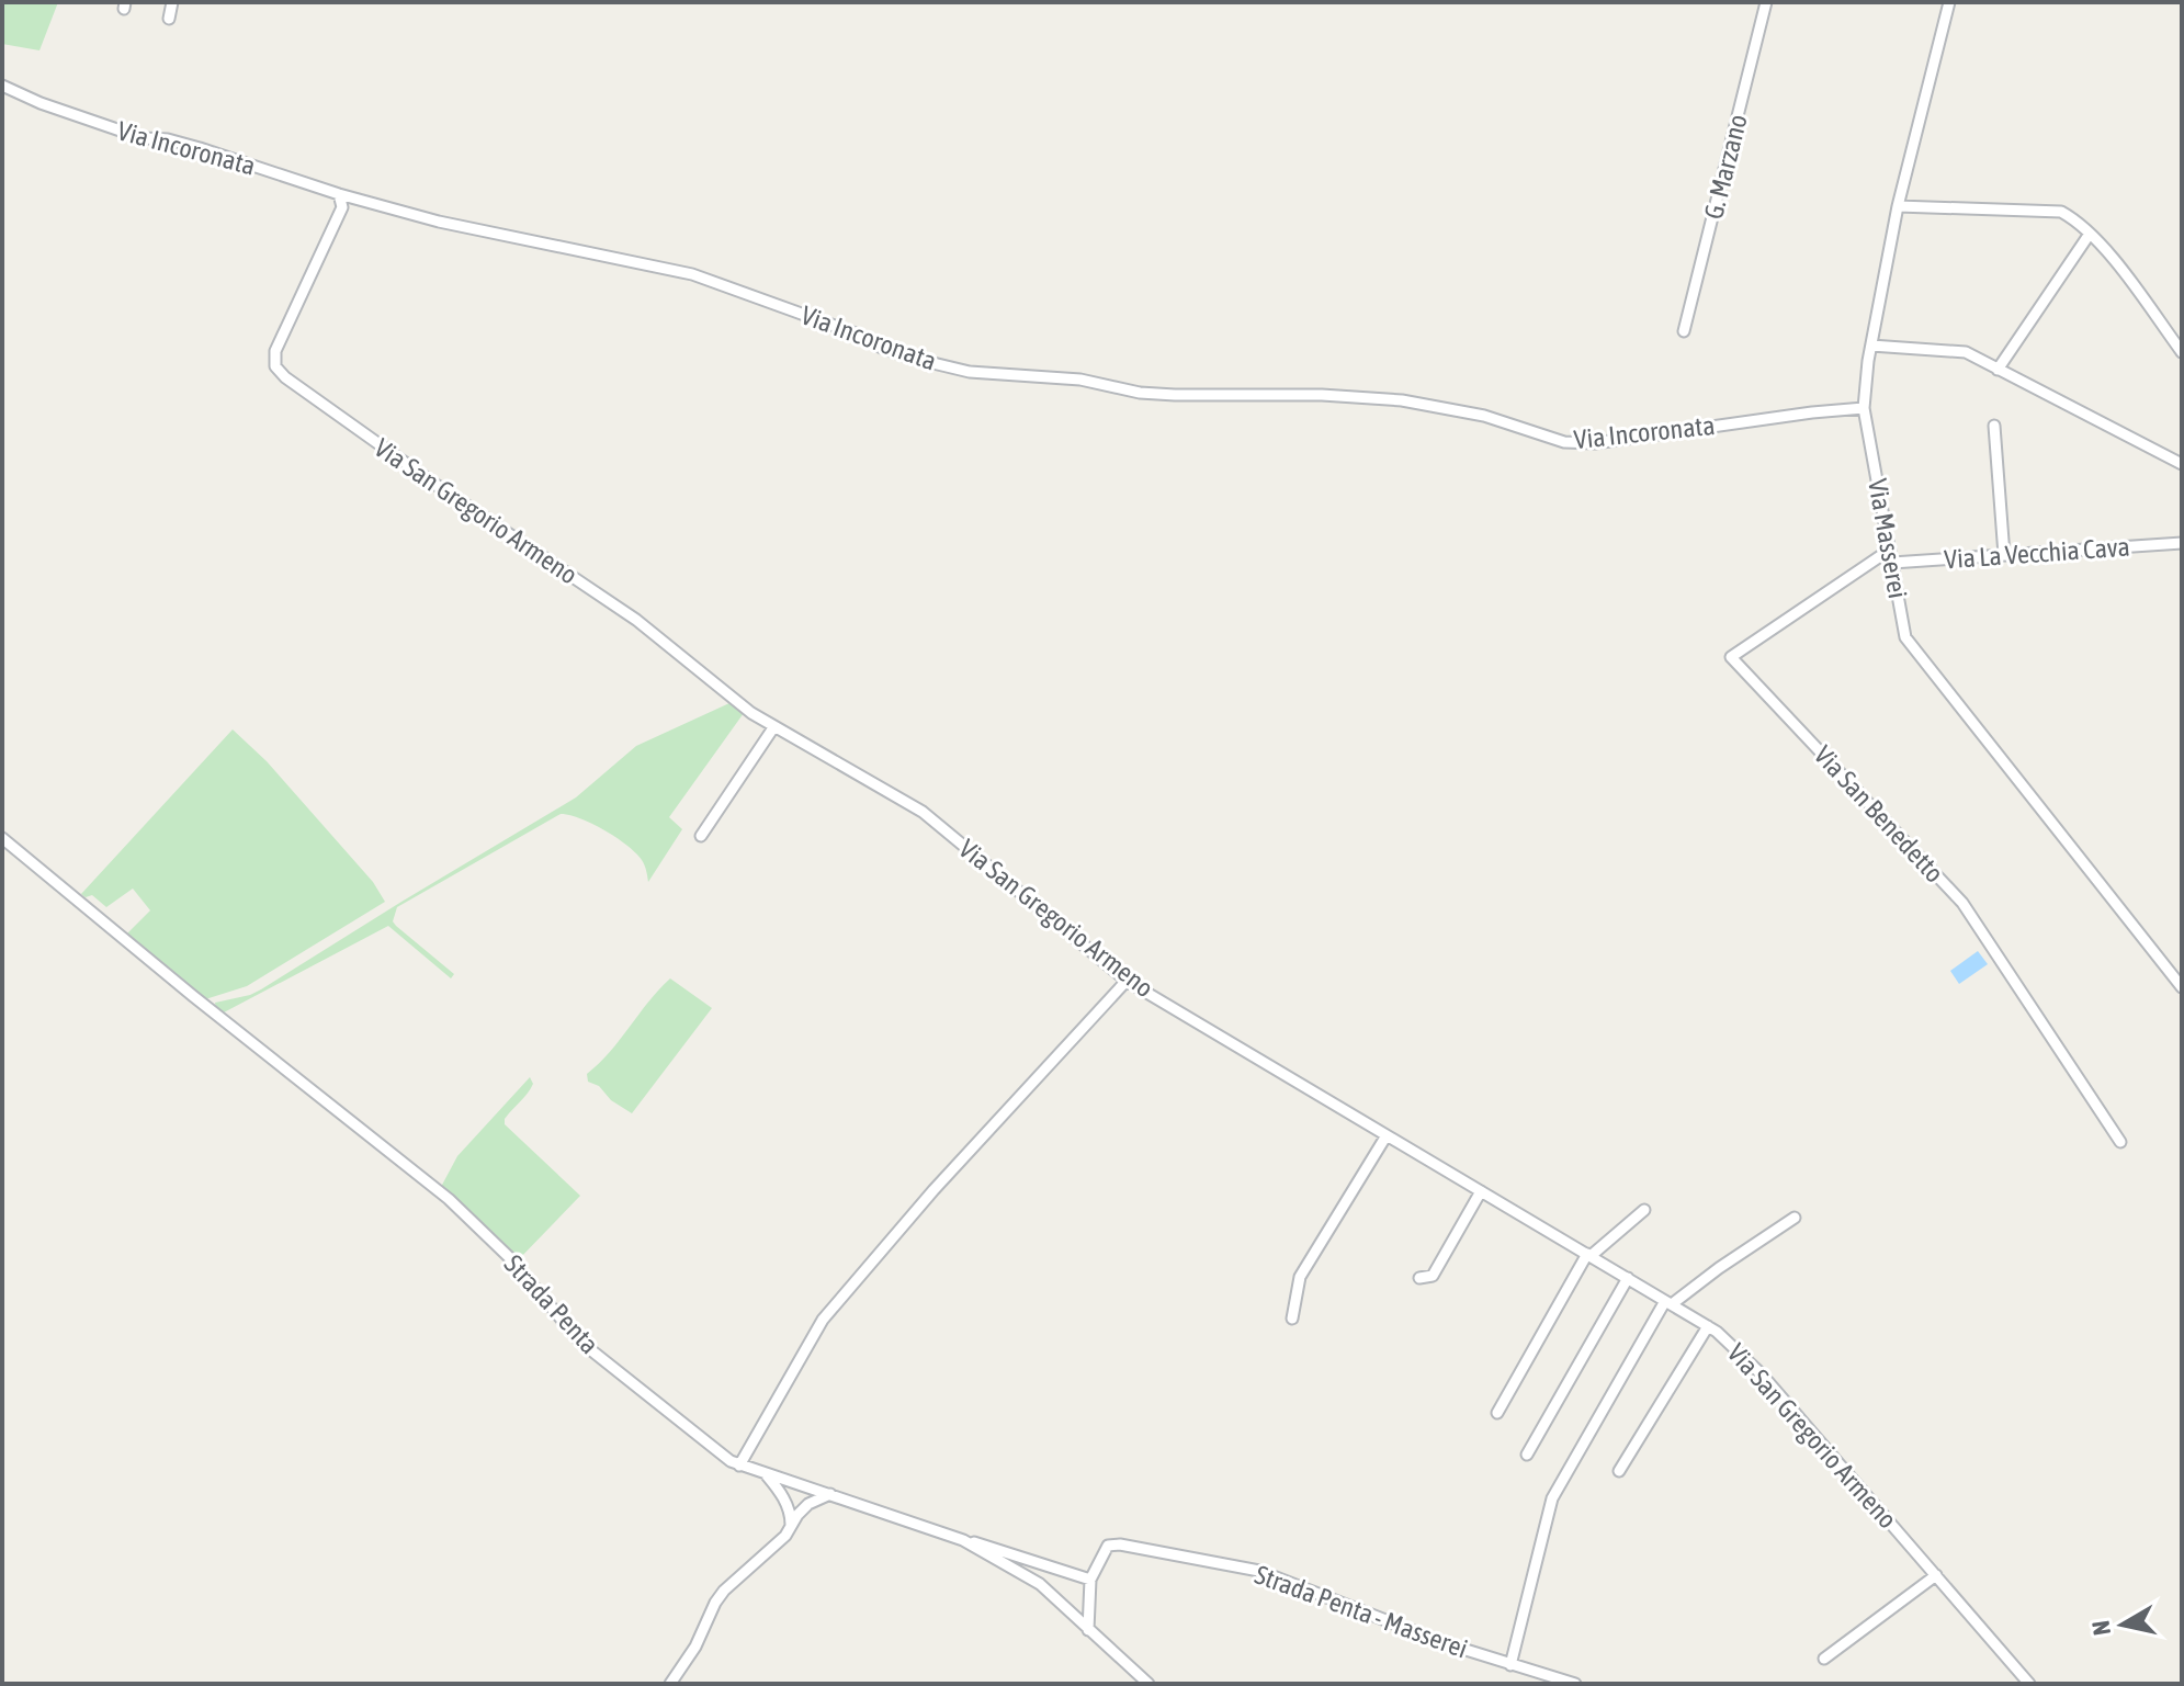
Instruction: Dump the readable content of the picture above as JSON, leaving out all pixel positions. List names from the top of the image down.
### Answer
{
  "streets": {
    "street": [
      "Via Incoronata",
      "G. Marzano",
      "Via San Gregorio Armeno",
      "Via Masserei",
      "Via La Vecchia Cava",
      "Via San Benedetto",
      "Strada Penta",
      "Strada Penta - Masserei"
    ]
  },
  "crossings": [
    ["Via Incoronata", "Via San Gregorio Armeno"],
    ["Via Incoronata", "Via Masserei"],
    ["Via Masserei", "Via La Vecchia Cava"],
    ["Via Masserei", "Via San Benedetto"]
  ],
  "north": "left"
}
